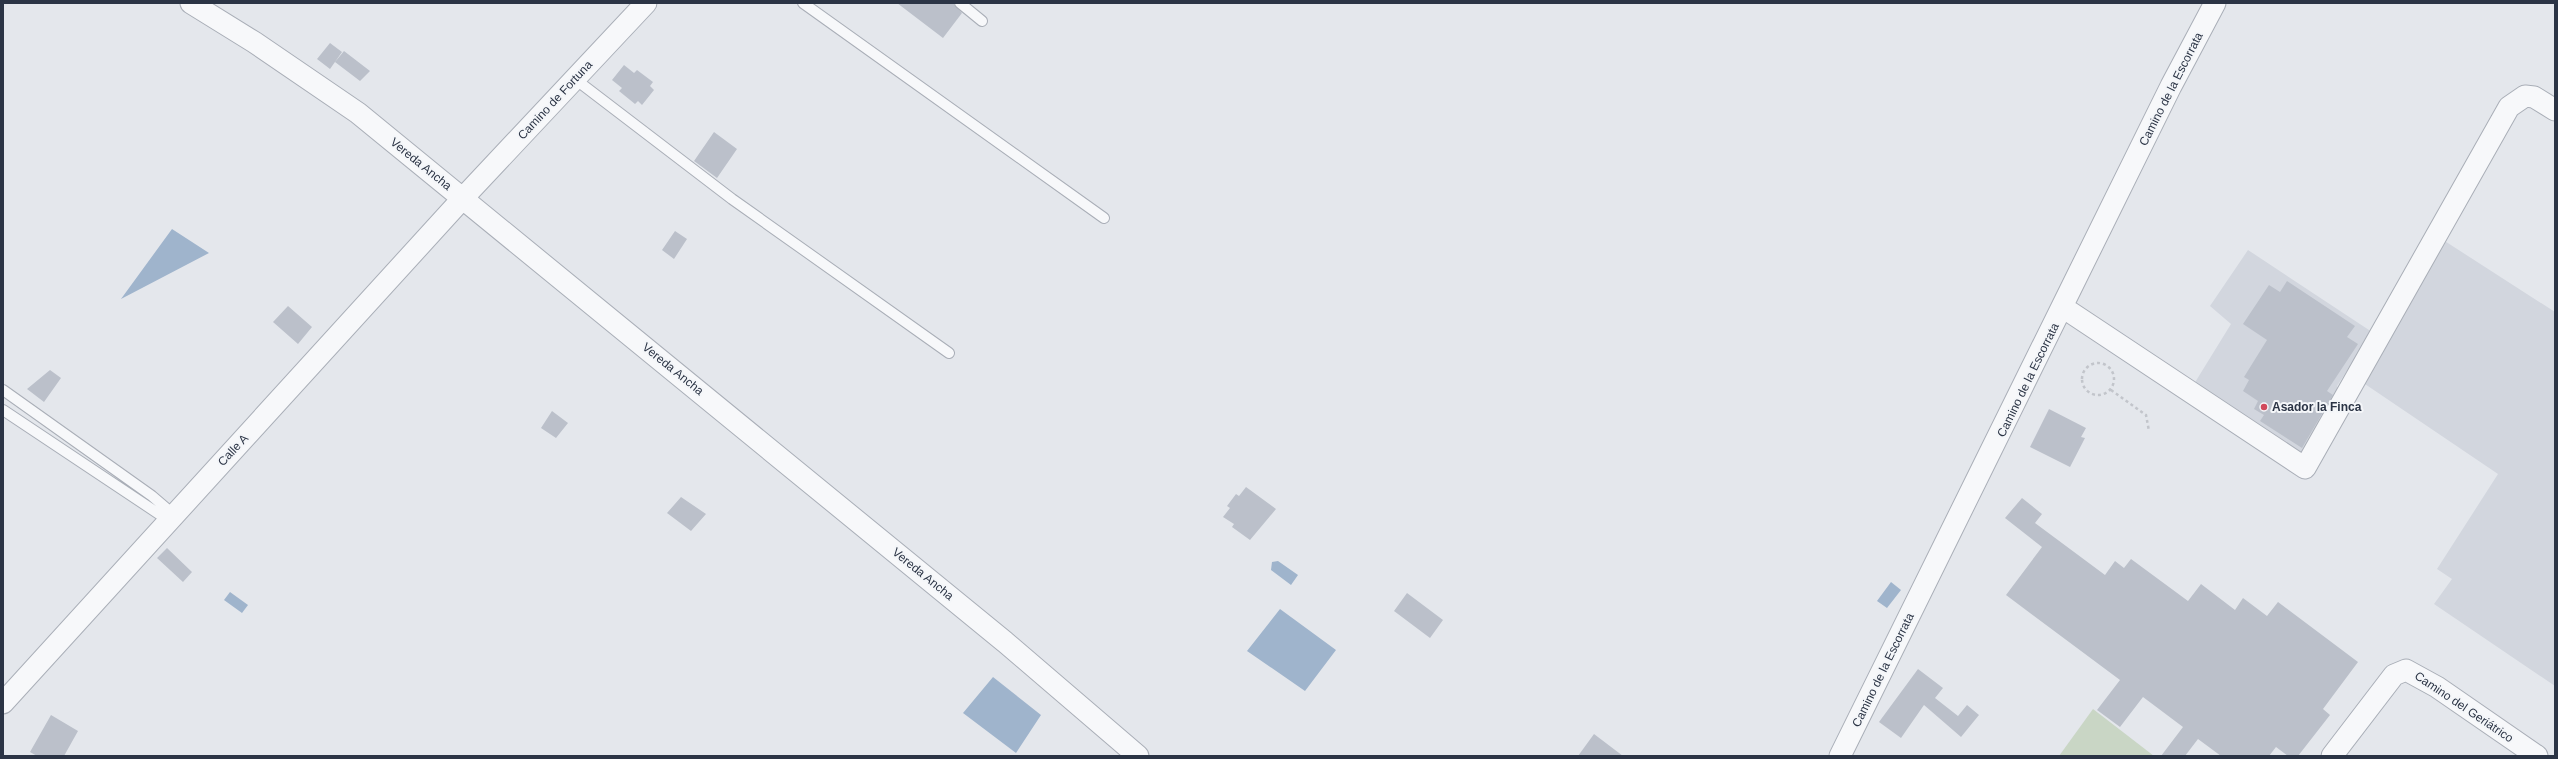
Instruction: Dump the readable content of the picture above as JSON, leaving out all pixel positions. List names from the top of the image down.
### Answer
{
  "streets": {
    "street": [
      "Camino de la Escorrata",
      "Camino de Fortuna",
      "Vereda Ancha",
      "Calle A",
      "Camino del Geriátrico"
    ]
  },
  "crossings": [
    ["Camino de Fortuna", "Vereda Ancha"],
    ["Camino de Fortuna", "Calle A"],
    ["Vereda Ancha", "Calle A"]
  ],
  "places": ["Asador la Finca"]
}
